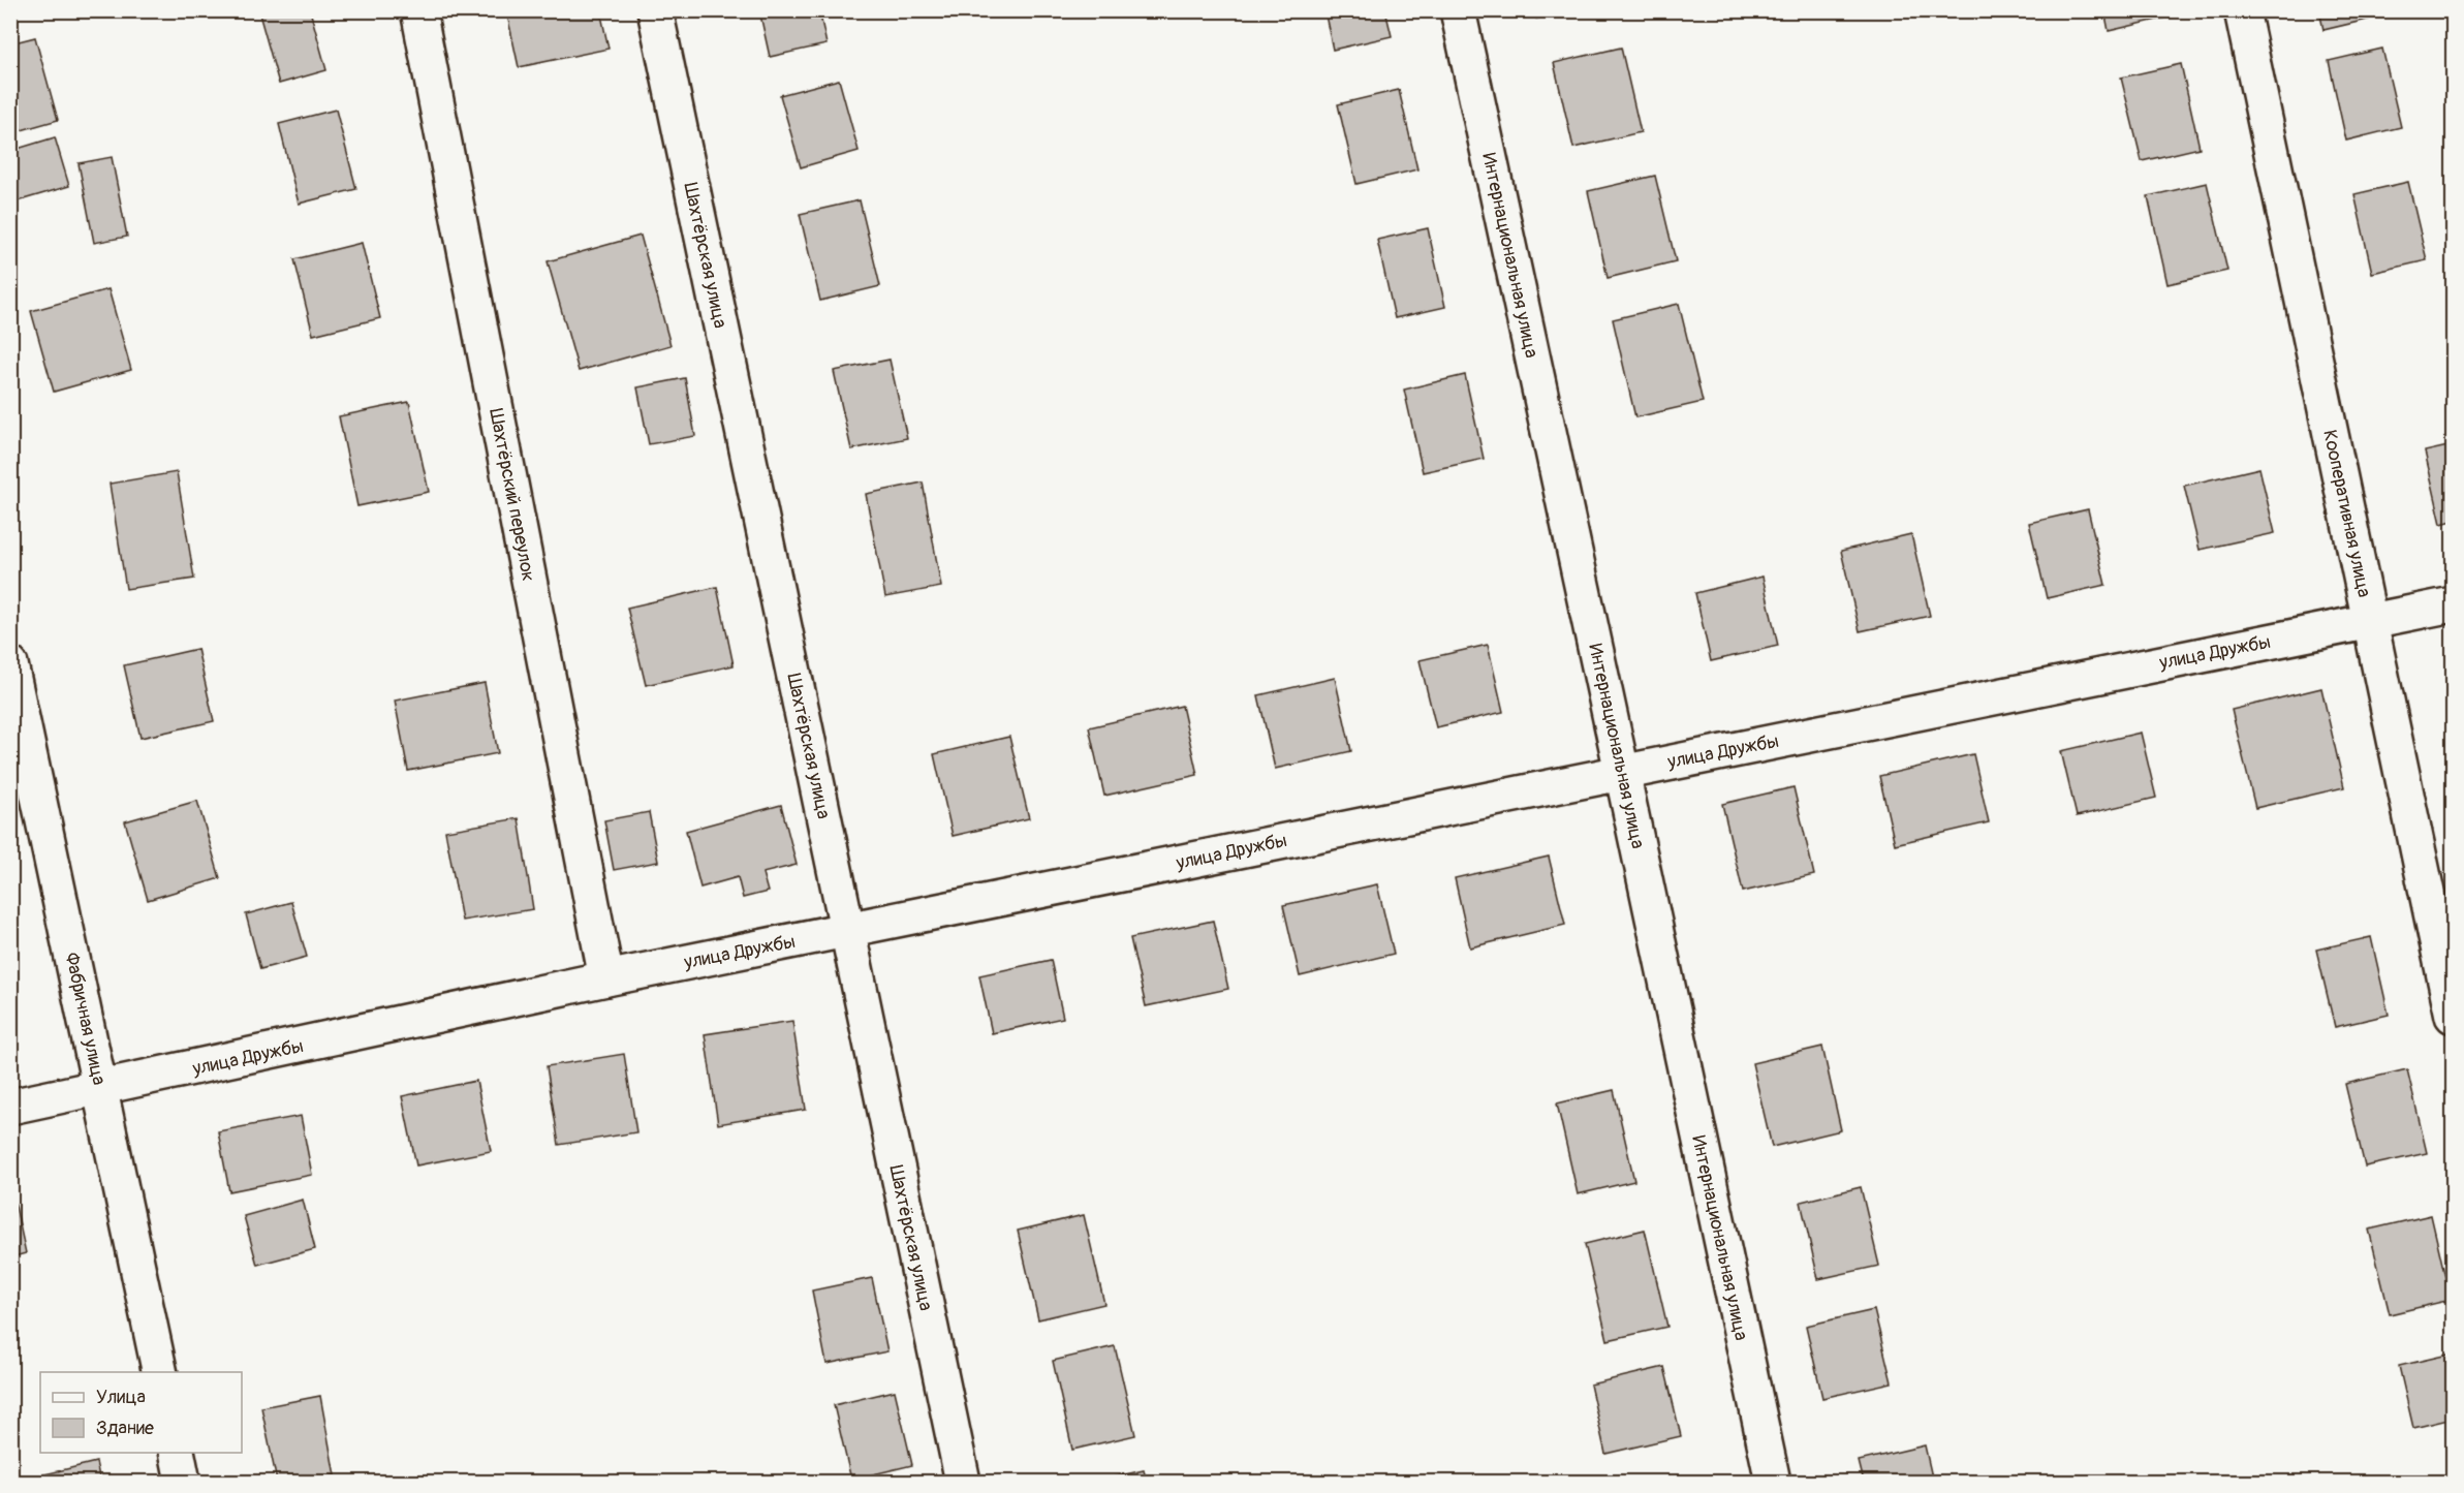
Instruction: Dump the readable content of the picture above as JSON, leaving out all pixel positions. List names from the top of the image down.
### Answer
{
  "streets": {
    "street": [
      "Шахтёрская улица",
      "Интернациональная улица",
      "Шахтёрский переулок",
      "Кооперативная улица",
      "улица Дружбы",
      "Фабричная улица"
    ]
  },
  "crossings": [
    ["Шахтёрская улица", "улица Дружбы"],
    ["Интернациональная улица", "улица Дружбы"],
    ["Шахтёрский переулок", "улица Дружбы"],
    ["Кооперативная улица", "улица Дружбы"],
    ["улица Дружбы", "Фабричная улица"]
  ],
  "legend": ["Улица", "Здание"]
}
